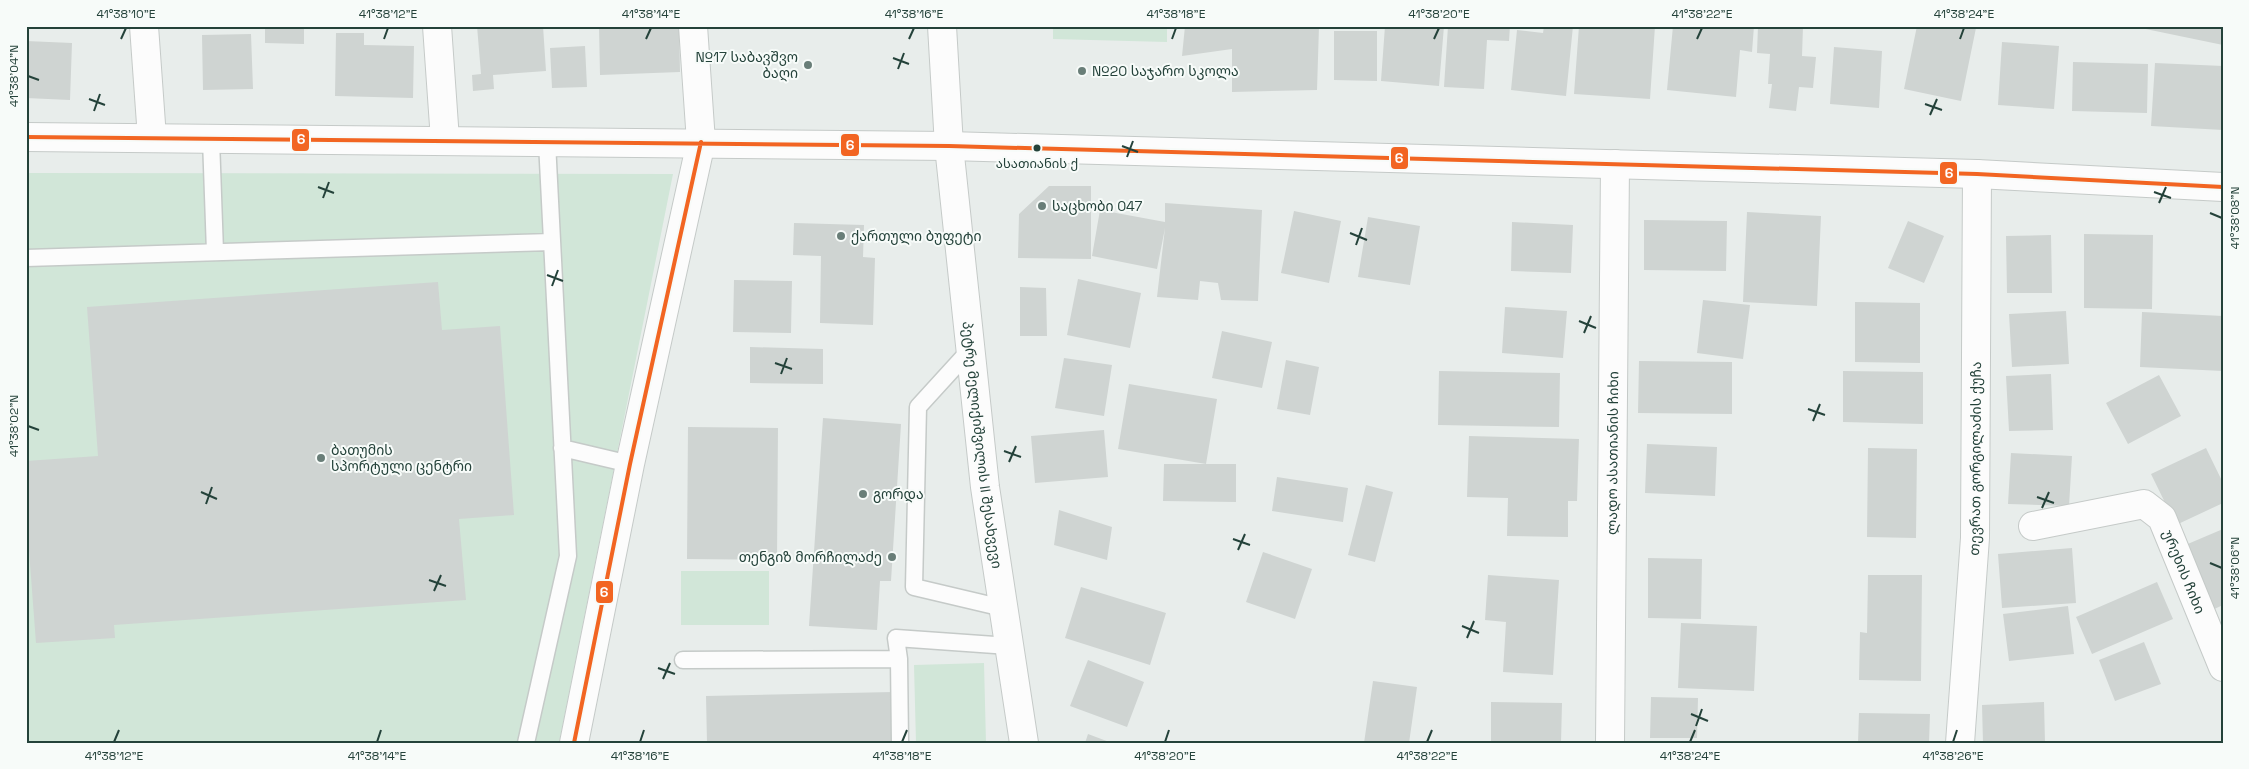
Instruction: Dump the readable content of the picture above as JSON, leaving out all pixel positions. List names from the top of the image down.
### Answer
{
  "streets": {
    "street": [
      "პეტრე მელიქიშვილის II შესახვევი",
      "ლადო ასათიანის ჩიხი",
      "თევრათ გორგილაძის ქუჩა",
      "ურეხის ჩიხი"
    ]
  },
  "places": [
    "№17 საბავშვო ბაღი",
    "№20 საჯარო სკოლა",
    "ასათიანის ქ",
    "საცხობი 047",
    "ქართული ბუფეტი",
    "ბათუმის სპორტული ცენტრი",
    "გორდა",
    "თენგიზ მორჩილაძე"
  ],
  "lines": ["transit line 6"],
  "coordinates": [
    "41°38'10\"E",
    "41°38'12\"E",
    "41°38'14\"E",
    "41°38'16\"E",
    "41°38'18\"E",
    "41°38'20\"E",
    "41°38'22\"E",
    "41°38'24\"E",
    "41°38'04\"N",
    "41°38'08\"N",
    "41°38'02\"N",
    "41°38'06\"N",
    "41°38'26\"E"
  ]
}
